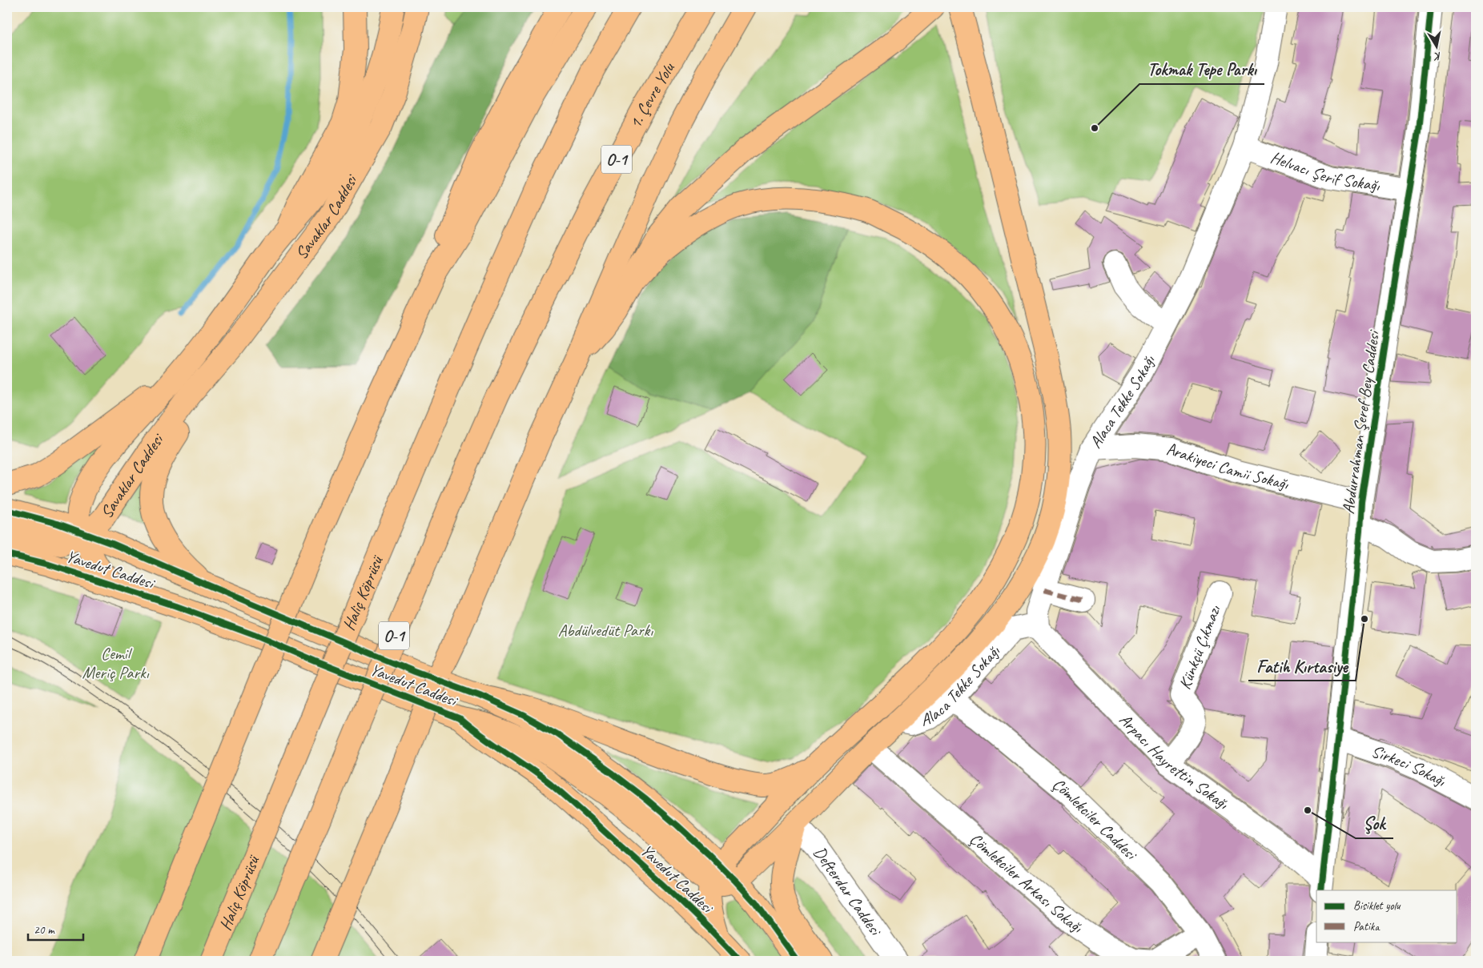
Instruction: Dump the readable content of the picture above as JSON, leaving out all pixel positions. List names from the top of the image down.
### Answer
{
  "streets": {
    "main road": [
      "1. Çevre Yolu",
      "O-1",
      "Savaklar Caddesi",
      "Yavedut Caddesi",
      "Haliç Köprüsü"
    ],
    "street": [
      "Helvacı Şerif Sokağı",
      "Alaca Tekke Sokağı",
      "Abdurrahman Şeref Bey Caddesi",
      "Arakiyeci Camii Sokağı",
      "Künkçü Çıkmazı",
      "Arpacı Hayrettin Sokağı",
      "Sirkeci Sokağı",
      "Çömlekciler Caddesi",
      "Çömlekciler Arkası Sokağı",
      "Defterdar Caddesi"
    ]
  },
  "crossings": [
    ["Helvacı Şerif Sokağı", "Alaca Tekke Sokağı"],
    ["Helvacı Şerif Sokağı", "Abdurrahman Şeref Bey Caddesi"],
    ["Savaklar Caddesi", "Yavedut Caddesi"],
    ["Alaca Tekke Sokağı", "Arakiyeci Camii Sokağı"],
    ["Alaca Tekke Sokağı", "Arpacı Hayrettin Sokağı"],
    ["Alaca Tekke Sokağı", "Çömlekciler Caddesi"],
    ["Abdurrahman Şeref Bey Caddesi", "Arakiyeci Camii Sokağı"],
    ["Abdurrahman Şeref Bey Caddesi", "Arpacı Hayrettin Sokağı"],
    ["Abdurrahman Şeref Bey Caddesi", "Sirkeci Sokağı"],
    ["Künkçü Çıkmazı", "Arpacı Hayrettin Sokağı"],
    ["Çömlekciler Caddesi", "Çömlekciler Arkası Sokağı"]
  ],
  "parks": ["Abdülvedüt Parkı", "Cemil Meriç Parkı"],
  "places": ["Tokmak Tepe Parkı", "Fatih Kırtasiye", "Şok"],
  "legend": ["Bisiklet yolu", "Patika"],
  "scale_bar": "20 m",
  "north": "bottom"
}
